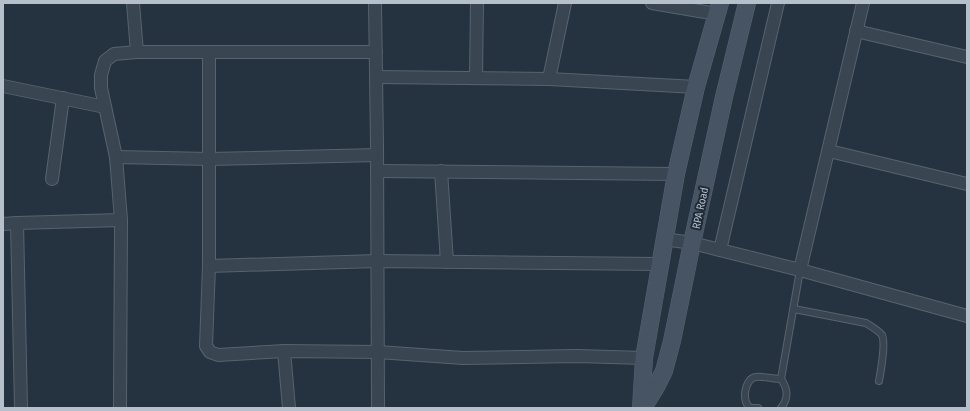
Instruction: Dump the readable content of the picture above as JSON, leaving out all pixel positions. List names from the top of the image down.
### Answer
{
  "streets": {
    "street": ["RPA Road"]
  }
}
